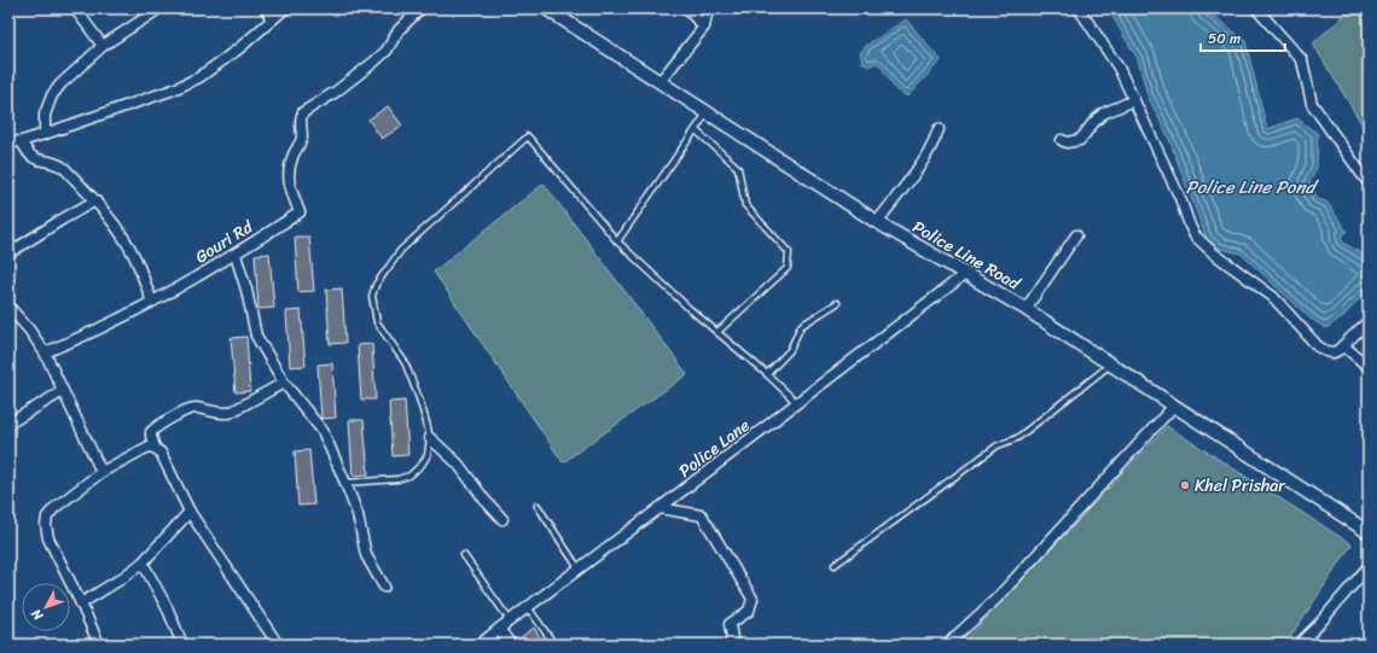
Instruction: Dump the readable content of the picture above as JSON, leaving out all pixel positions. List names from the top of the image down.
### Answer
{
  "streets": {
    "street": ["Gouri Rd", "Police Line Road", "Police Lane"]
  },
  "crossings": [
    ["Police Line Road", "Police Lane"]
  ],
  "water": ["Police Line Pond"],
  "places": ["Khel Prishar"],
  "scale_bar": "50 m",
  "north": "bottom left"
}
